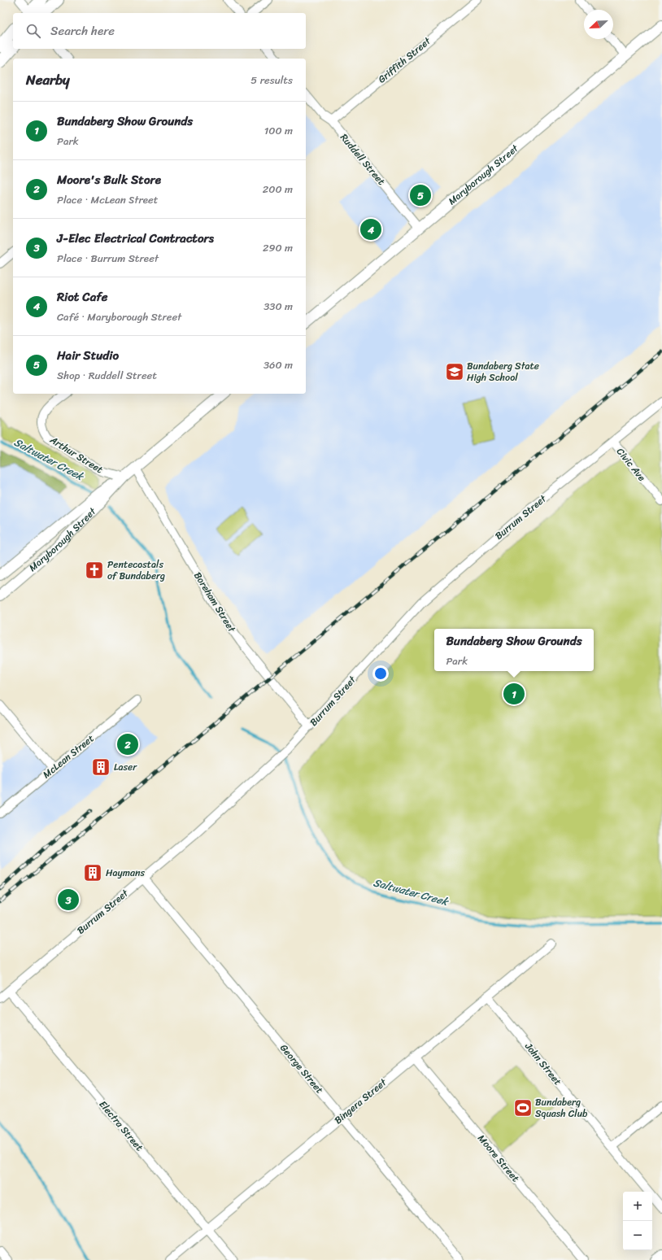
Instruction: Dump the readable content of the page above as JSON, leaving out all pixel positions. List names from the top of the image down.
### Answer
{
  "streets": {
    "street": [
      "Griffith Street",
      "Ruddell Street",
      "Maryborough Street",
      "Arthur Street",
      "Civic Ave",
      "Burrum Street",
      "Boreham Street",
      "McLean Street",
      "John Street",
      "George Street",
      "Bingera Street",
      "Electra Street",
      "Moore Street"
    ]
  },
  "crossings": [
    ["Griffith Street", "Ruddell Street"],
    ["Ruddell Street", "Maryborough Street"],
    ["Maryborough Street", "Arthur Street"],
    ["Maryborough Street", "Boreham Street"],
    ["Civic Ave", "Burrum Street"],
    ["Burrum Street", "Boreham Street"],
    ["Burrum Street", "George Street"],
    ["Burrum Street", "Electra Street"],
    ["John Street", "Bingera Street"],
    ["George Street", "Bingera Street"],
    ["Bingera Street", "Electra Street"],
    ["Bingera Street", "Moore Street"]
  ],
  "water": ["Saltwater Creek"],
  "places": {
    "school or university": ["Bundaberg State High School"],
    "church": ["Pentecostals of Bundaberg"],
    "building": ["Laser", "Haymans"],
    "sports": ["Bundaberg Squash Club"]
  },
  "north": "bottom left",
  "page": {
    "search": "Search here",
    "heading": ["Nearby", "5 results"],
    "list": [
      {
        "mark": "1",
        "name": "Bundaberg Show Grounds",
        "note": "Park",
        "value": "100 m"
      },
      {
        "mark": "2",
        "name": "Moore's Bulk Store",
        "note": "Place · McLean Street",
        "value": "200 m"
      },
      {
        "mark": "3",
        "name": "J-Elec Electrical Contractors",
        "note": "Place · Burrum Street",
        "value": "290 m"
      },
      {
        "mark": "4",
        "name": "Riot Cafe",
        "note": "Café · Maryborough Street",
        "value": "330 m"
      },
      {
        "mark": "5",
        "name": "Hair Studio",
        "note": "Shop · Ruddell Street",
        "value": "360 m"
      }
    ],
    "pins": [
      "5",
      "4",
      "1",
      "2",
      "3"
    ],
    "popup": ["Bundaberg Show Grounds", "Park"],
    "map_buttons": ["+", "−"]
  }
}
